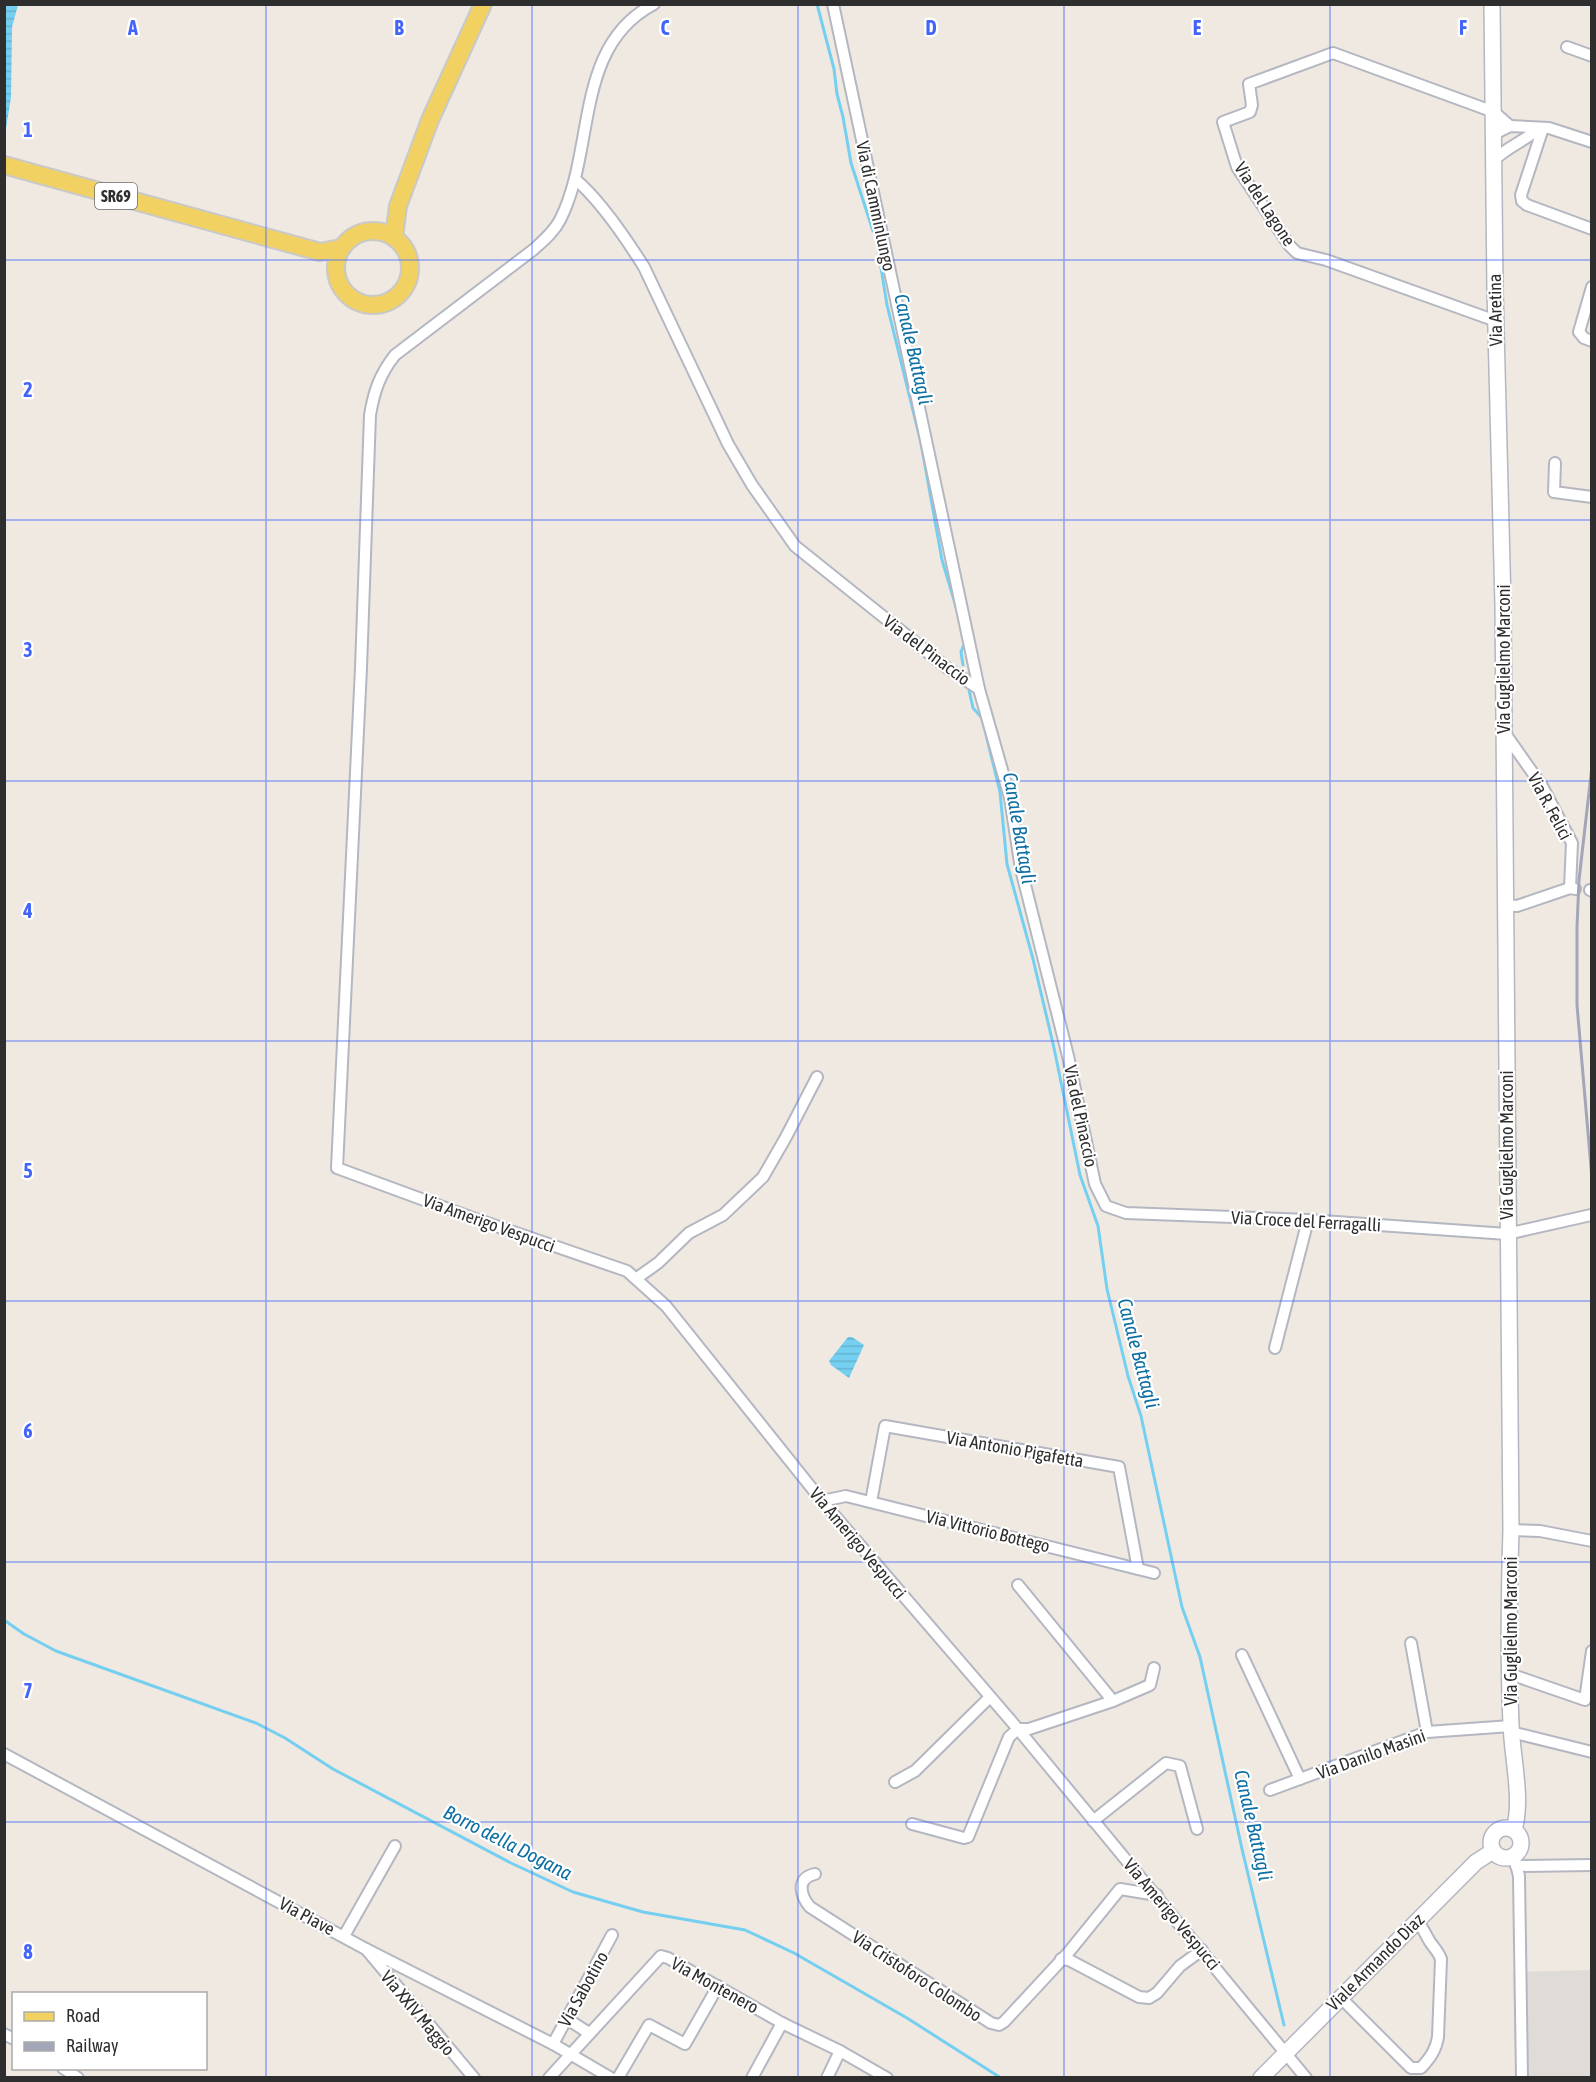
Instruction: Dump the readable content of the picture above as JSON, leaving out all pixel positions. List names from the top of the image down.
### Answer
{
  "streets": {
    "main road": ["SR69"],
    "street": [
      "Via del Lagone",
      "Via di Camminlungo",
      "Via Aretina",
      "Via del Pinaccio",
      "Via Guglielmo Marconi",
      "Via R. Felici",
      "Via Croce del Ferragalli",
      "Via Amerigo Vespucci",
      "Via Antonio Pigafetta",
      "Via Vittorio Bottego",
      "Via Danilo Masini",
      "Via Piave",
      "Viale Armando Diaz",
      "Via Cristoforo Colombo",
      "Via Montenero",
      "Via Sabotino",
      "Via XXIV Maggio"
    ]
  },
  "crossings": [
    ["Via del Lagone", "Via Aretina"],
    ["Via di Camminlungo", "Via del Pinaccio"],
    ["Via Aretina", "Via Guglielmo Marconi"],
    ["Via del Pinaccio", "Via Croce del Ferragalli"],
    ["Via del Pinaccio", "Via Amerigo Vespucci"],
    ["Via Guglielmo Marconi", "Via R. Felici"],
    ["Via Guglielmo Marconi", "Via Croce del Ferragalli"],
    ["Via Guglielmo Marconi", "Via Danilo Masini"],
    ["Via Guglielmo Marconi", "Viale Armando Diaz"],
    ["Via Amerigo Vespucci", "Via Vittorio Bottego"],
    ["Via Amerigo Vespucci", "Viale Armando Diaz"],
    ["Via Amerigo Vespucci", "Via Cristoforo Colombo"],
    ["Via Antonio Pigafetta", "Via Vittorio Bottego"],
    ["Via Piave", "Via Montenero"],
    ["Via Piave", "Via Sabotino"],
    ["Via Piave", "Via XXIV Maggio"]
  ],
  "water": ["Canale Battagli", "Borro della Dogana"],
  "legend": ["Road", "Railway"],
  "grid": {
    "columns": [
      "A",
      "B",
      "C",
      "D",
      "E",
      "F"
    ],
    "rows": [
      "1",
      "2",
      "3",
      "4",
      "5",
      "6",
      "7",
      "8"
    ]
  }
}
